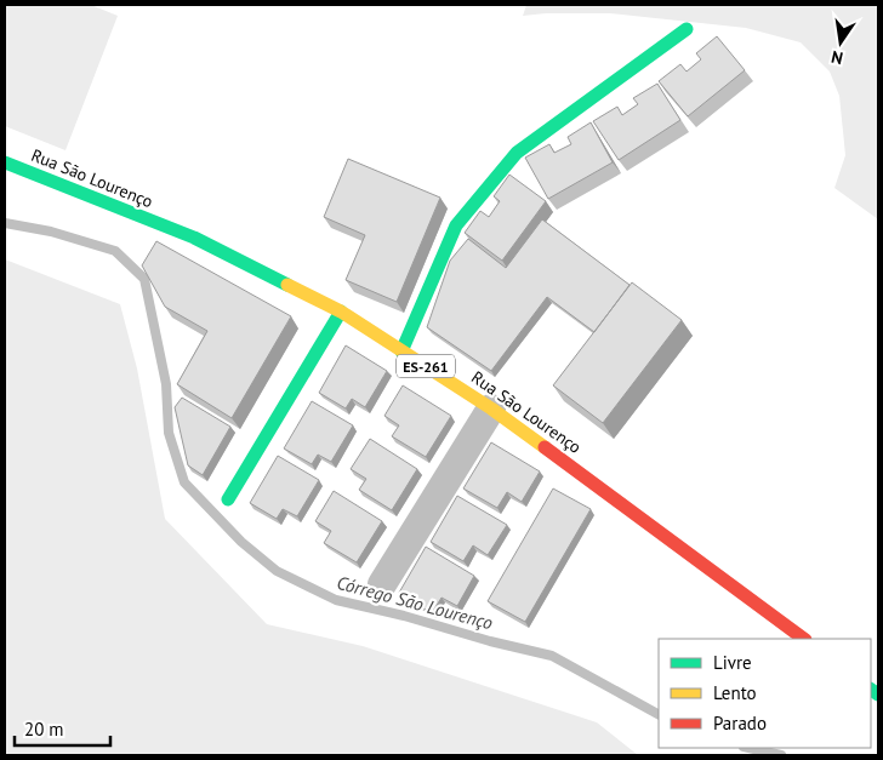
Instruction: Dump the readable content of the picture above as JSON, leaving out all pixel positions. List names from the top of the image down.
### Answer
{
  "streets": {
    "main road": ["Rua São Lourenço", "ES-261"]
  },
  "water": ["Córrego São Lourenço"],
  "legend": ["Livre", "Lento", "Parado"],
  "scale_bar": "20 m",
  "north": "bottom"
}
